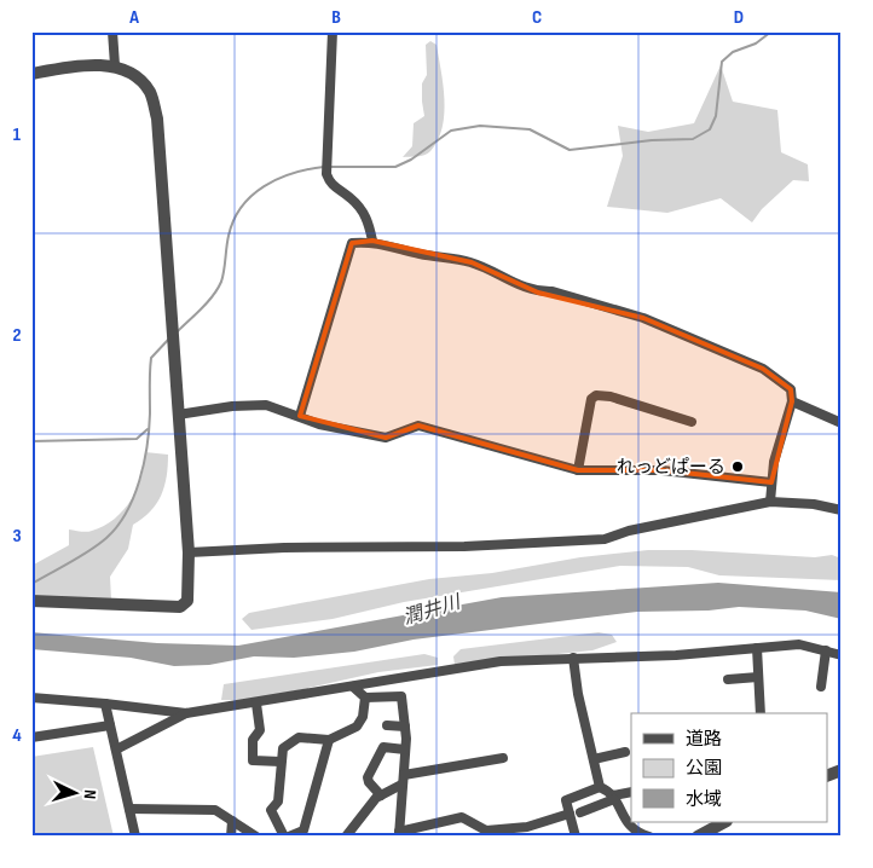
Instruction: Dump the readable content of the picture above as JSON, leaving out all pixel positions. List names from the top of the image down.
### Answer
{
  "water": ["潤井川"],
  "places": ["れっどぱーる"],
  "legend": ["道路", "公園", "水域"],
  "north": "right",
  "grid": {
    "columns": [
      "A",
      "B",
      "C",
      "D"
    ],
    "rows": [
      "1",
      "2",
      "3",
      "4"
    ]
  }
}
